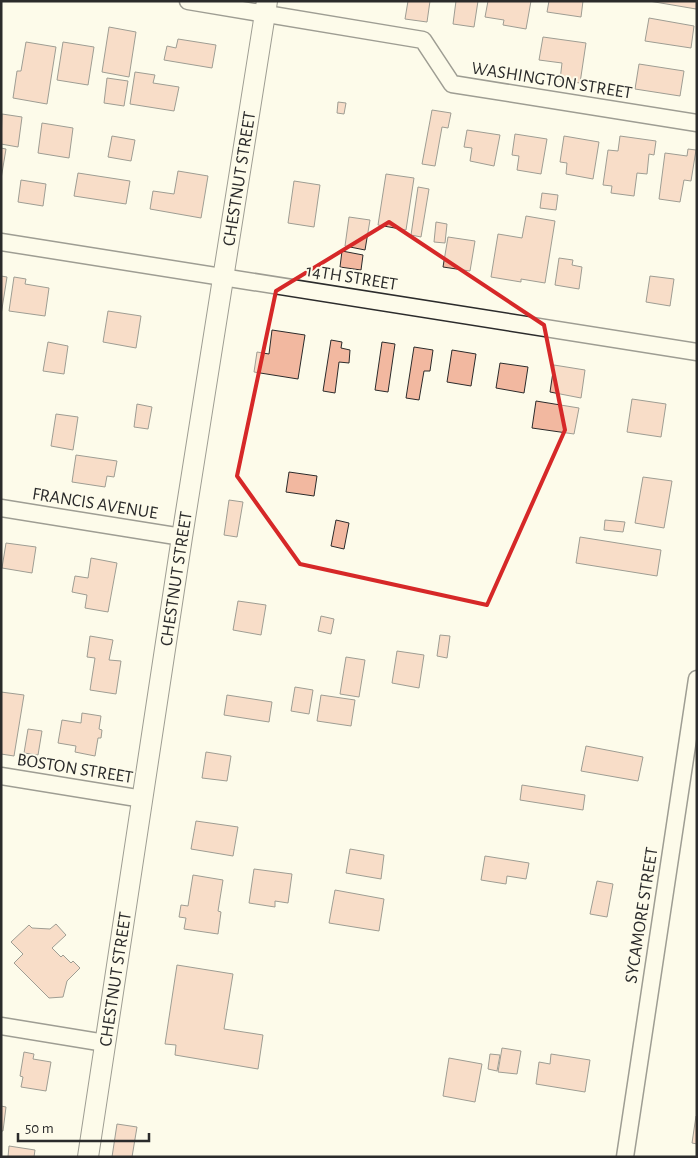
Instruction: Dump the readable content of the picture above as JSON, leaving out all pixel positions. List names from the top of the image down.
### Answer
{
  "streets": {
    "street": [
      "WASHINGTON STREET",
      "CHESTNUT STREET",
      "14TH STREET",
      "FRANCIS AVENUE",
      "BOSTON STREET",
      "SYCAMORE STREET"
    ]
  },
  "crossings": [
    ["WASHINGTON STREET", "CHESTNUT STREET"],
    ["CHESTNUT STREET", "14TH STREET"],
    ["CHESTNUT STREET", "FRANCIS AVENUE"],
    ["CHESTNUT STREET", "BOSTON STREET"]
  ],
  "scale_bar": "50 m"
}
